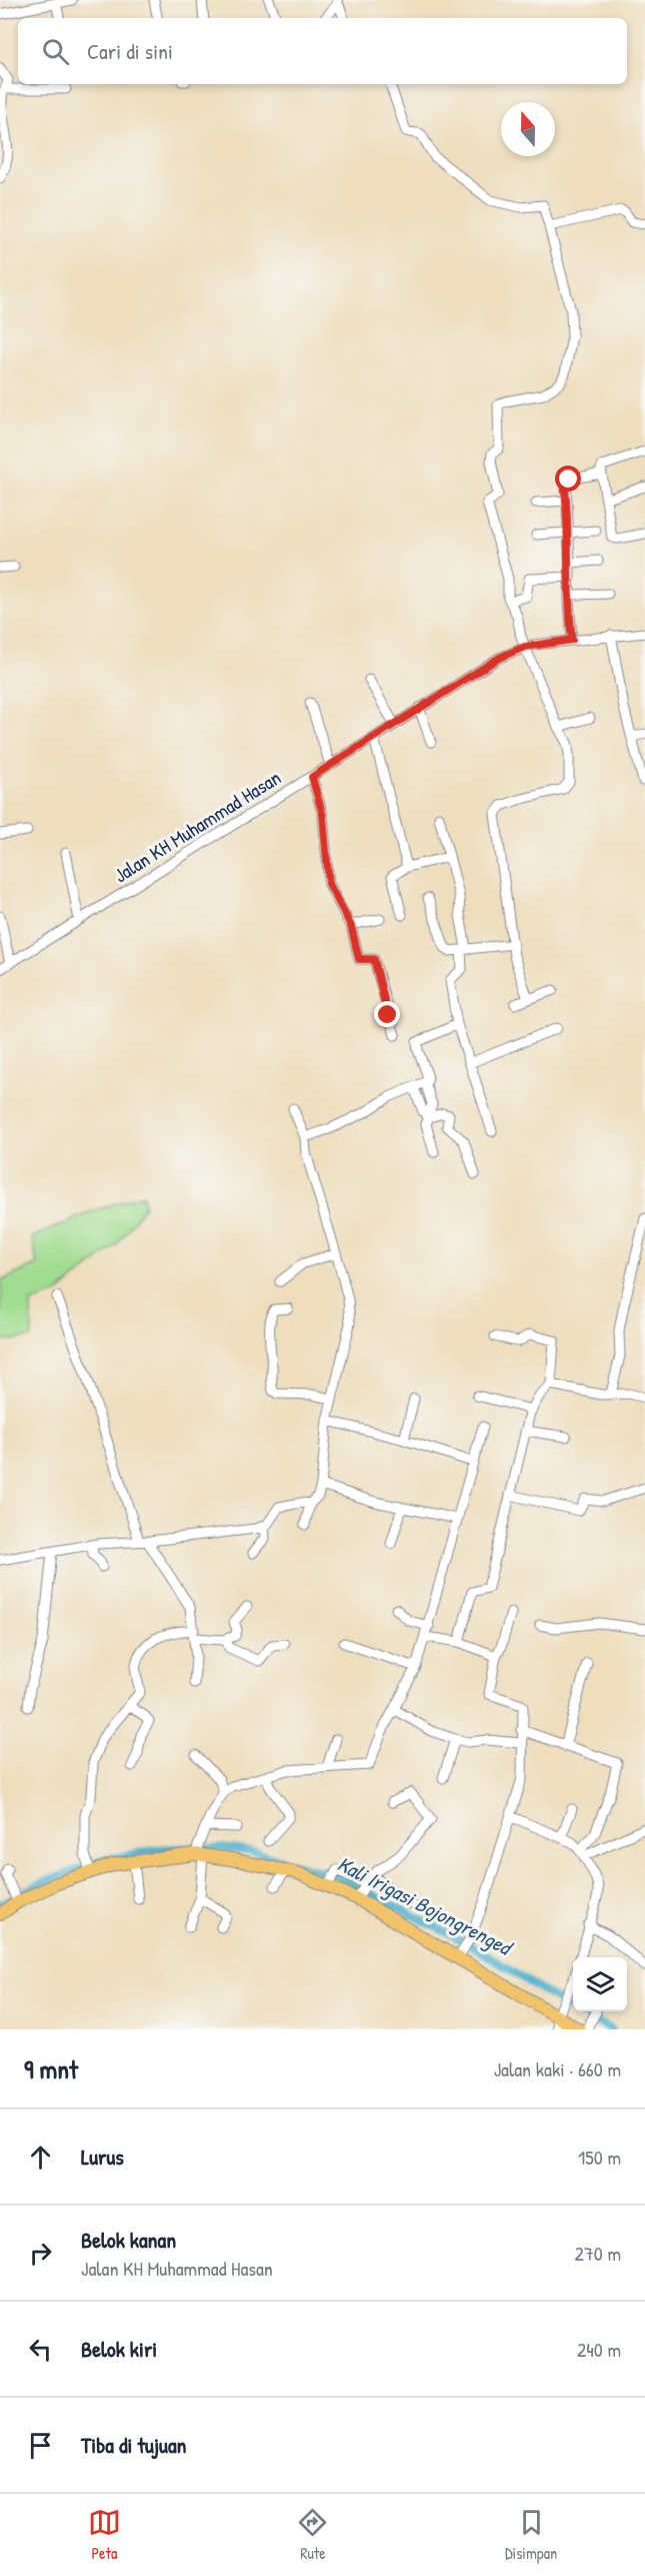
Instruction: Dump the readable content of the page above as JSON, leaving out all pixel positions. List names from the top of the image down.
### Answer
{
  "streets": {
    "street": ["Jalan KH Muhammad Hasan"]
  },
  "water": ["Kali Irigasi Bojongrenged"],
  "north": "top",
  "page": {
    "search": "Cari di sini",
    "heading": ["9 mnt", "Jalan kaki · 660 m"],
    "list": [
      ["Lurus", "150 m"],
      ["Belok kanan", "Jalan KH Muhammad Hasan", "270 m"],
      ["Belok kiri", "240 m"],
      "Tiba di tujuan"
    ],
    "nav": ["Peta", "Rute", "Disimpan"]
  }
}
